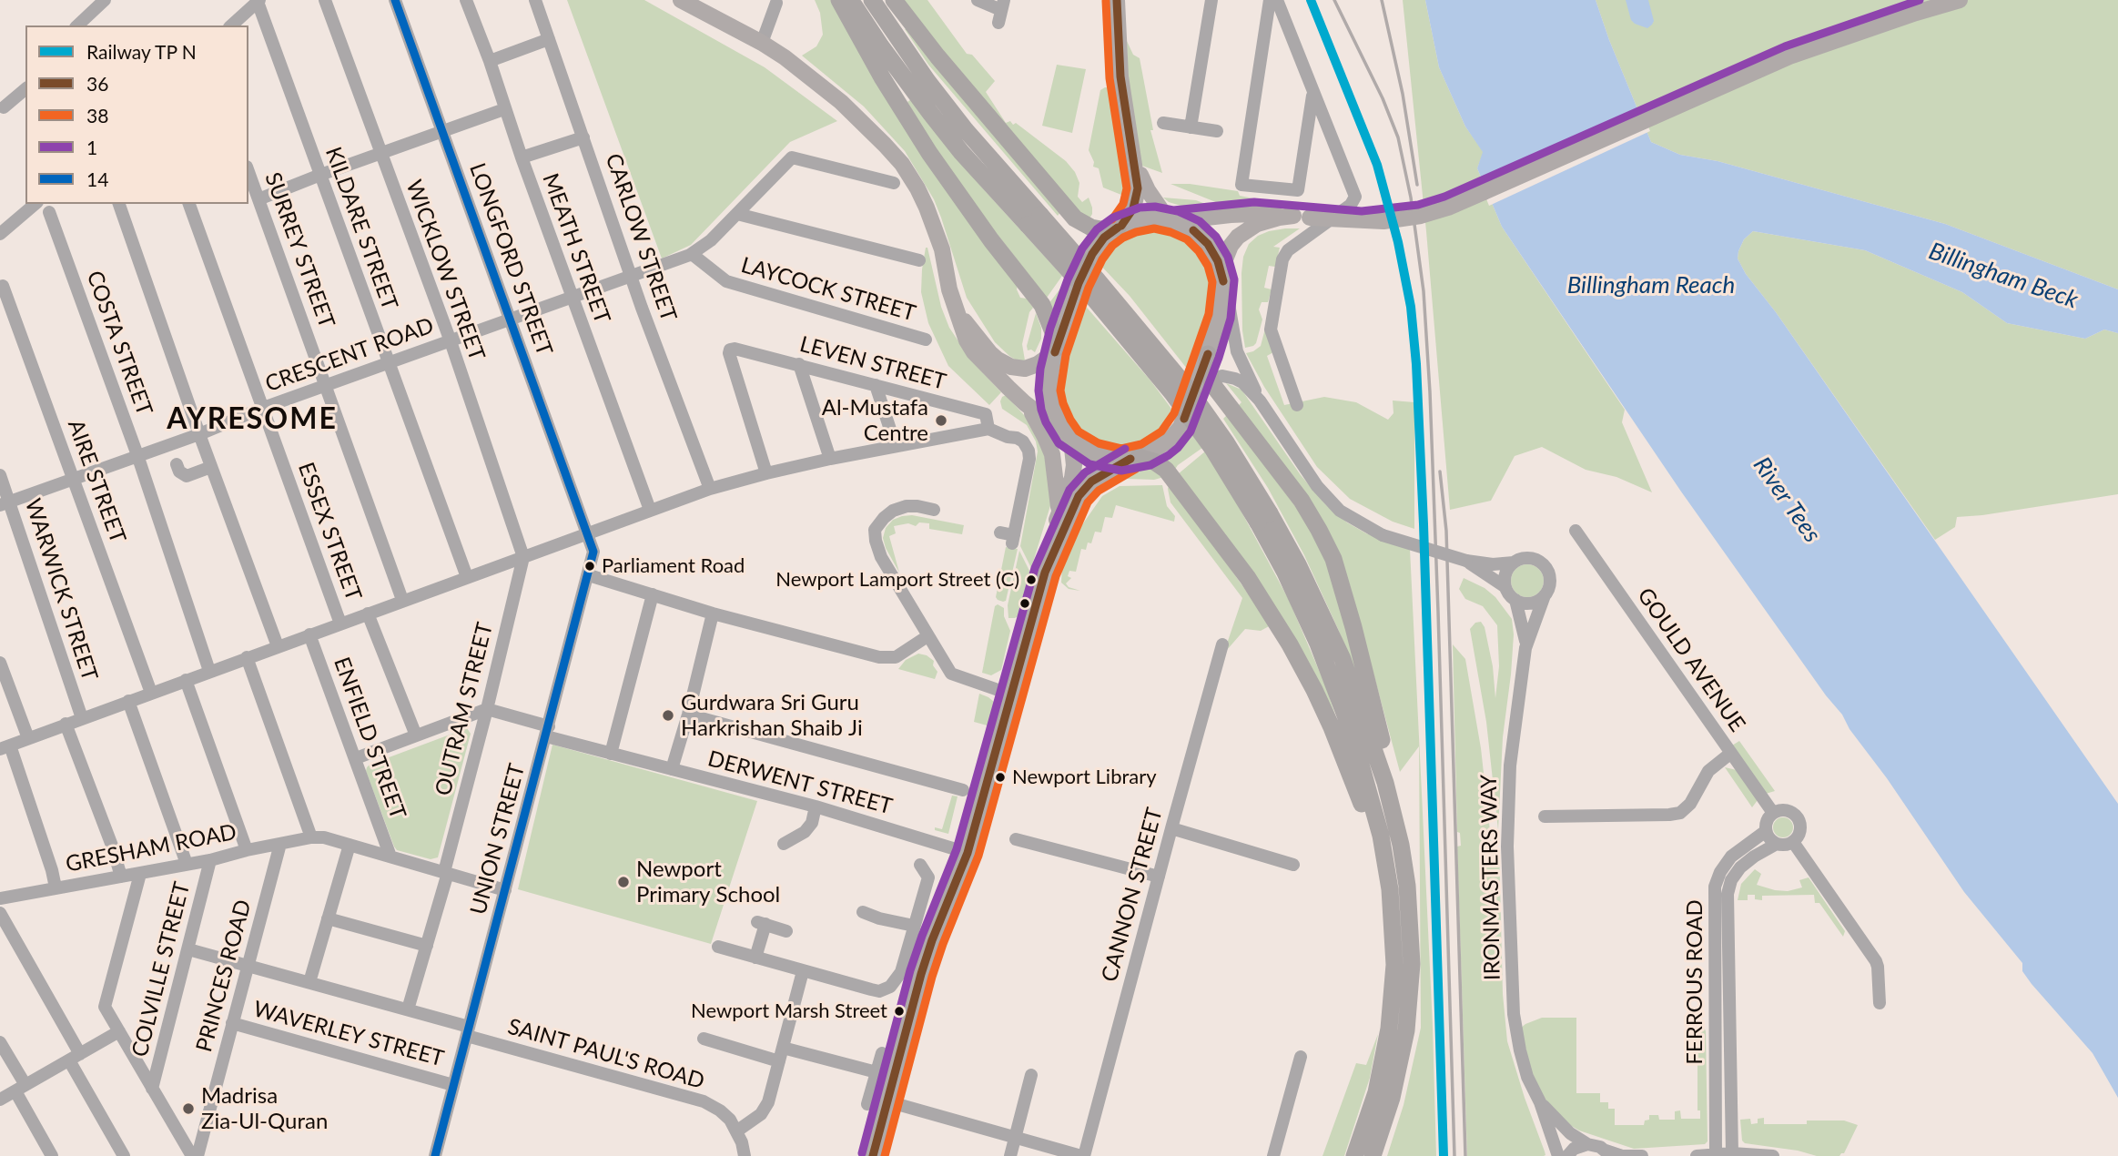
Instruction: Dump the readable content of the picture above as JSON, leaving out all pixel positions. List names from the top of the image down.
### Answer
{
  "streets": {
    "street": [
      "KILDARE STREET",
      "CARLOW STREET",
      "MEATH STREET",
      "SURREY STREET",
      "LONGFORD STREET",
      "WICKLOW STREET",
      "LAYCOCK STREET",
      "COSTA STREET",
      "CRESCENT ROAD",
      "LEVEN STREET",
      "AIRE STREET",
      "ESSEX STREET",
      "WARWICK STREET",
      "GOULD AVENUE",
      "OUTRAM STREET",
      "ENFIELD STREET",
      "DERWENT STREET",
      "UNION STREET",
      "GRESHAM ROAD",
      "IRONMASTERS WAY",
      "CANNON STREET",
      "COLVILLE STREET",
      "PRINCES ROAD",
      "FERROUS ROAD",
      "WAVERLEY STREET",
      "SAINT PAUL'S ROAD"
    ]
  },
  "crossings": [
    ["KILDARE STREET", "CRESCENT ROAD"],
    ["CARLOW STREET", "CRESCENT ROAD"],
    ["MEATH STREET", "CRESCENT ROAD"],
    ["SURREY STREET", "CRESCENT ROAD"],
    ["LONGFORD STREET", "CRESCENT ROAD"],
    ["LONGFORD STREET", "UNION STREET"],
    ["WICKLOW STREET", "CRESCENT ROAD"],
    ["WICKLOW STREET", "OUTRAM STREET"],
    ["LAYCOCK STREET", "CRESCENT ROAD"],
    ["COSTA STREET", "CRESCENT ROAD"],
    ["CRESCENT ROAD", "AIRE STREET"],
    ["CRESCENT ROAD", "ESSEX STREET"],
    ["CRESCENT ROAD", "WARWICK STREET"],
    ["GOULD AVENUE", "FERROUS ROAD"],
    ["OUTRAM STREET", "DERWENT STREET"],
    ["OUTRAM STREET", "SAINT PAUL'S ROAD"],
    ["DERWENT STREET", "UNION STREET"],
    ["UNION STREET", "WAVERLEY STREET"],
    ["UNION STREET", "SAINT PAUL'S ROAD"],
    ["GRESHAM ROAD", "COLVILLE STREET"],
    ["GRESHAM ROAD", "PRINCES ROAD"],
    ["COLVILLE STREET", "SAINT PAUL'S ROAD"],
    ["PRINCES ROAD", "WAVERLEY STREET"],
    ["PRINCES ROAD", "SAINT PAUL'S ROAD"]
  ],
  "districts": ["AYRESOME"],
  "water": ["Billingham Beck", "Billingham Reach", "River Tees"],
  "places": [
    "Al-Mustafa Centre",
    "Parliament Road",
    "Newport Lamport Street (C)",
    "Gurdwara Sri Guru Harkrishan Shaib Ji",
    "Newport Library",
    "Newport Primary School",
    "Newport Marsh Street",
    "Madrisa Zia-Ul-Quran"
  ],
  "lines": [
    "transit line 36",
    "transit line 1",
    "transit line 14",
    "transit line 38"
  ],
  "legend": [
    "Railway TP N",
    "36",
    "38",
    "1",
    "14"
  ]
}
